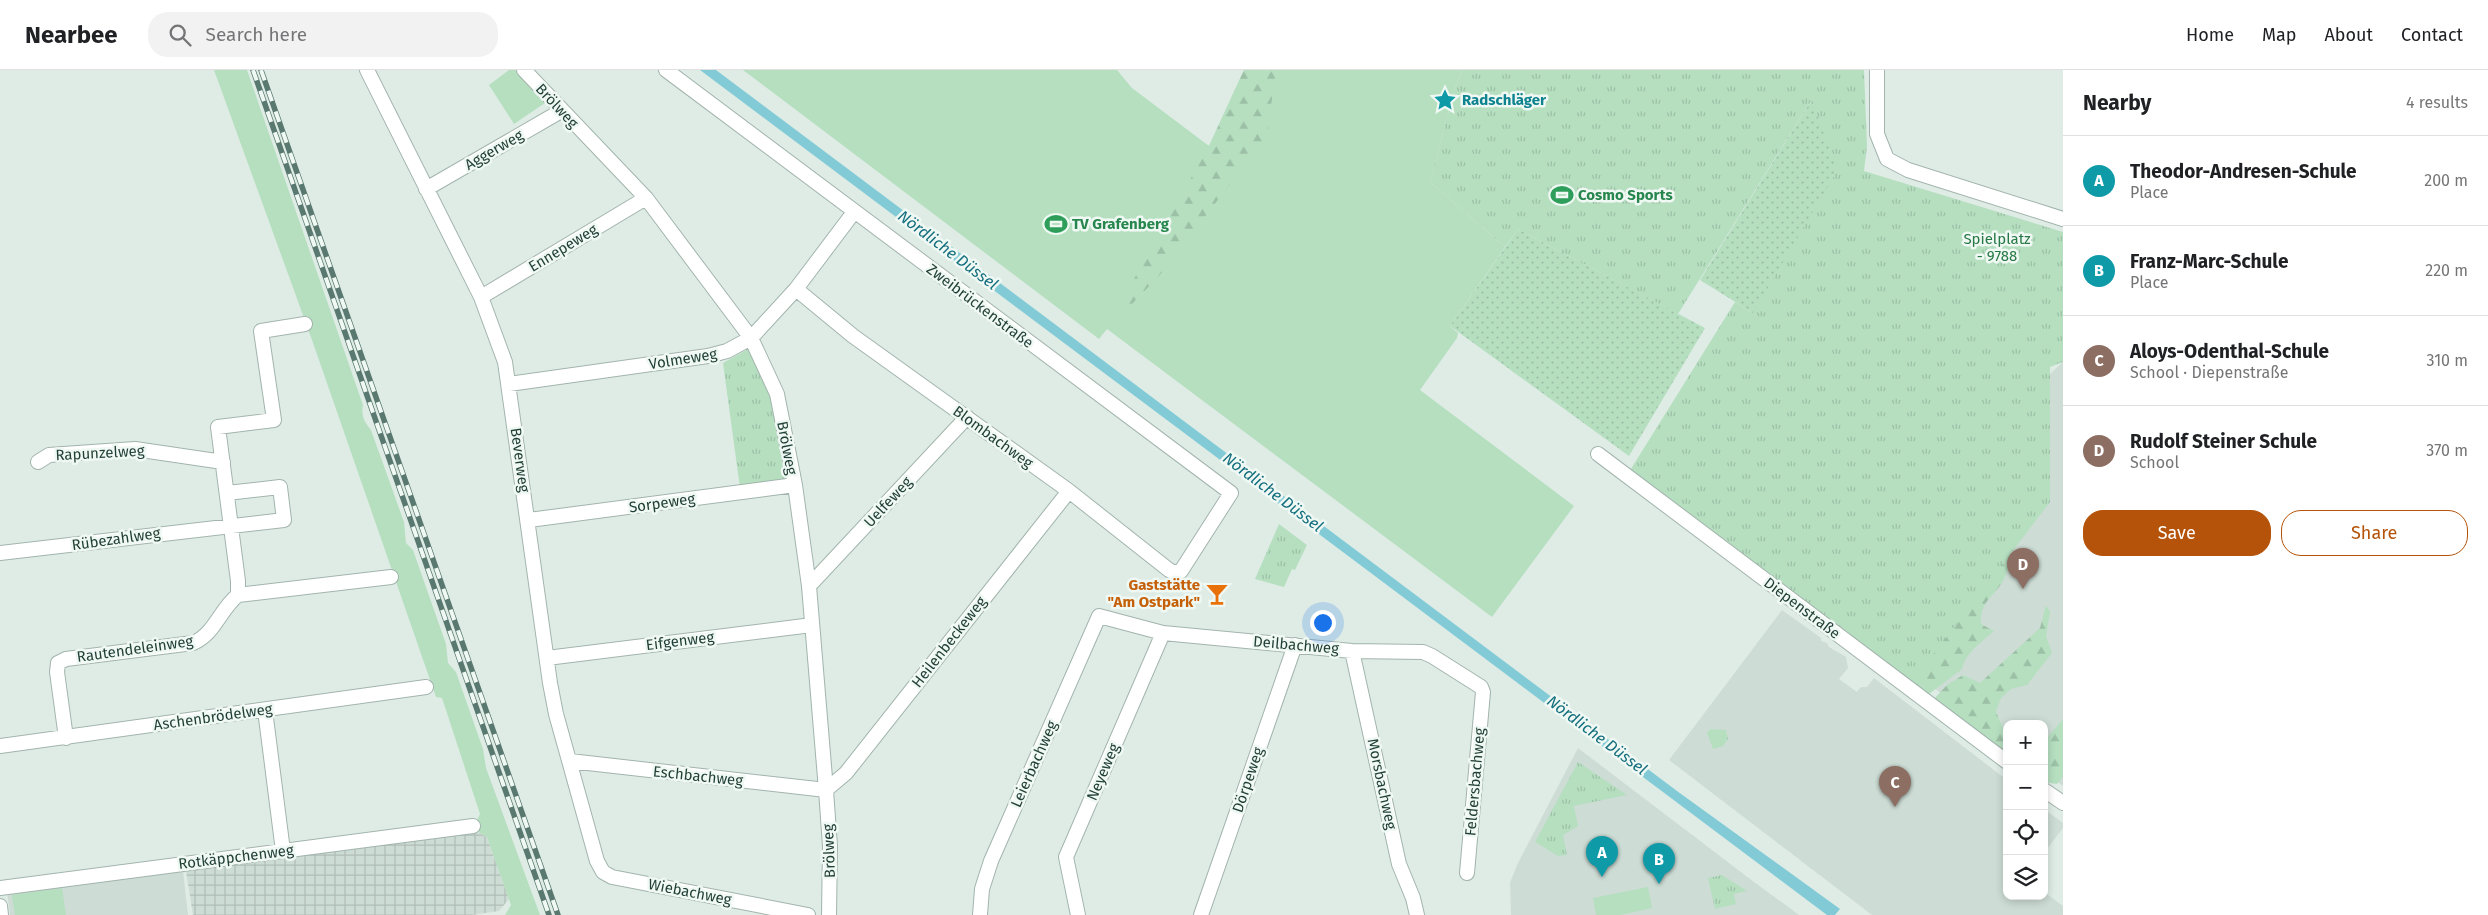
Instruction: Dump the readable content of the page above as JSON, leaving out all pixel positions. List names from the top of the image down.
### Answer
{
  "streets": {
    "street": [
      "Brölweg",
      "Aggerweg",
      "Ennepeweg",
      "Zweibrückenstraße",
      "Volmeweg",
      "Blombachweg",
      "Rapunzelweg",
      "Beverweg",
      "Uelfeweg",
      "Sorpeweg",
      "Rübezahlweg",
      "Diepenstraße",
      "Eifgenweg",
      "Heilenbeckeweg",
      "Deilbachweg",
      "Rautendeleinweg",
      "Aschenbrödelweg",
      "Leierbachweg",
      "Neyeweg",
      "Eschbachweg",
      "Dörpeweg",
      "Feldersbachweg",
      "Morsbachweg",
      "Rotkäppchenweg",
      "Wiebachweg"
    ]
  },
  "crossings": [
    ["Brölweg", "Aggerweg"],
    ["Brölweg", "Ennepeweg"],
    ["Brölweg", "Volmeweg"],
    ["Brölweg", "Uelfeweg"],
    ["Brölweg", "Sorpeweg"],
    ["Brölweg", "Eifgenweg"],
    ["Brölweg", "Heilenbeckeweg"],
    ["Brölweg", "Eschbachweg"],
    ["Aggerweg", "Beverweg"],
    ["Ennepeweg", "Beverweg"],
    ["Zweibrückenstraße", "Volmeweg"],
    ["Zweibrückenstraße", "Blombachweg"],
    ["Volmeweg", "Blombachweg"],
    ["Volmeweg", "Beverweg"],
    ["Blombachweg", "Uelfeweg"],
    ["Blombachweg", "Heilenbeckeweg"],
    ["Beverweg", "Sorpeweg"],
    ["Beverweg", "Eifgenweg"],
    ["Beverweg", "Eschbachweg"],
    ["Beverweg", "Wiebachweg"],
    ["Heilenbeckeweg", "Eschbachweg"],
    ["Deilbachweg", "Leierbachweg"],
    ["Deilbachweg", "Neyeweg"],
    ["Deilbachweg", "Dörpeweg"],
    ["Deilbachweg", "Feldersbachweg"],
    ["Deilbachweg", "Morsbachweg"],
    ["Rautendeleinweg", "Aschenbrödelweg"]
  ],
  "water": ["Nördliche Düssel"],
  "parks": ["Spielplatz - 9788"],
  "places": {
    "place": ["Radschläger"],
    "sports": ["Cosmo Sports", "TV Grafenberg"],
    "bar": ["Gaststätte \"Am Ostpark\""]
  },
  "page": {
    "header": "Nearbee",
    "search": "Search here",
    "nav": [
      "Home",
      "Map",
      "About",
      "Contact"
    ],
    "heading": ["Nearby", "4 results"],
    "list": [
      {
        "mark": "A",
        "name": "Theodor-Andresen-Schule",
        "note": "Place",
        "value": "200 m"
      },
      {
        "mark": "B",
        "name": "Franz-Marc-Schule",
        "note": "Place",
        "value": "220 m"
      },
      {
        "mark": "C",
        "name": "Aloys-Odenthal-Schule",
        "note": "School · Diepenstraße",
        "value": "310 m"
      },
      {
        "mark": "D",
        "name": "Rudolf Steiner Schule",
        "note": "School",
        "value": "370 m"
      }
    ],
    "buttons": ["Save", "Share"],
    "pins": [
      "D",
      "C",
      "A",
      "B"
    ],
    "map_buttons": ["+", "−"]
  }
}
